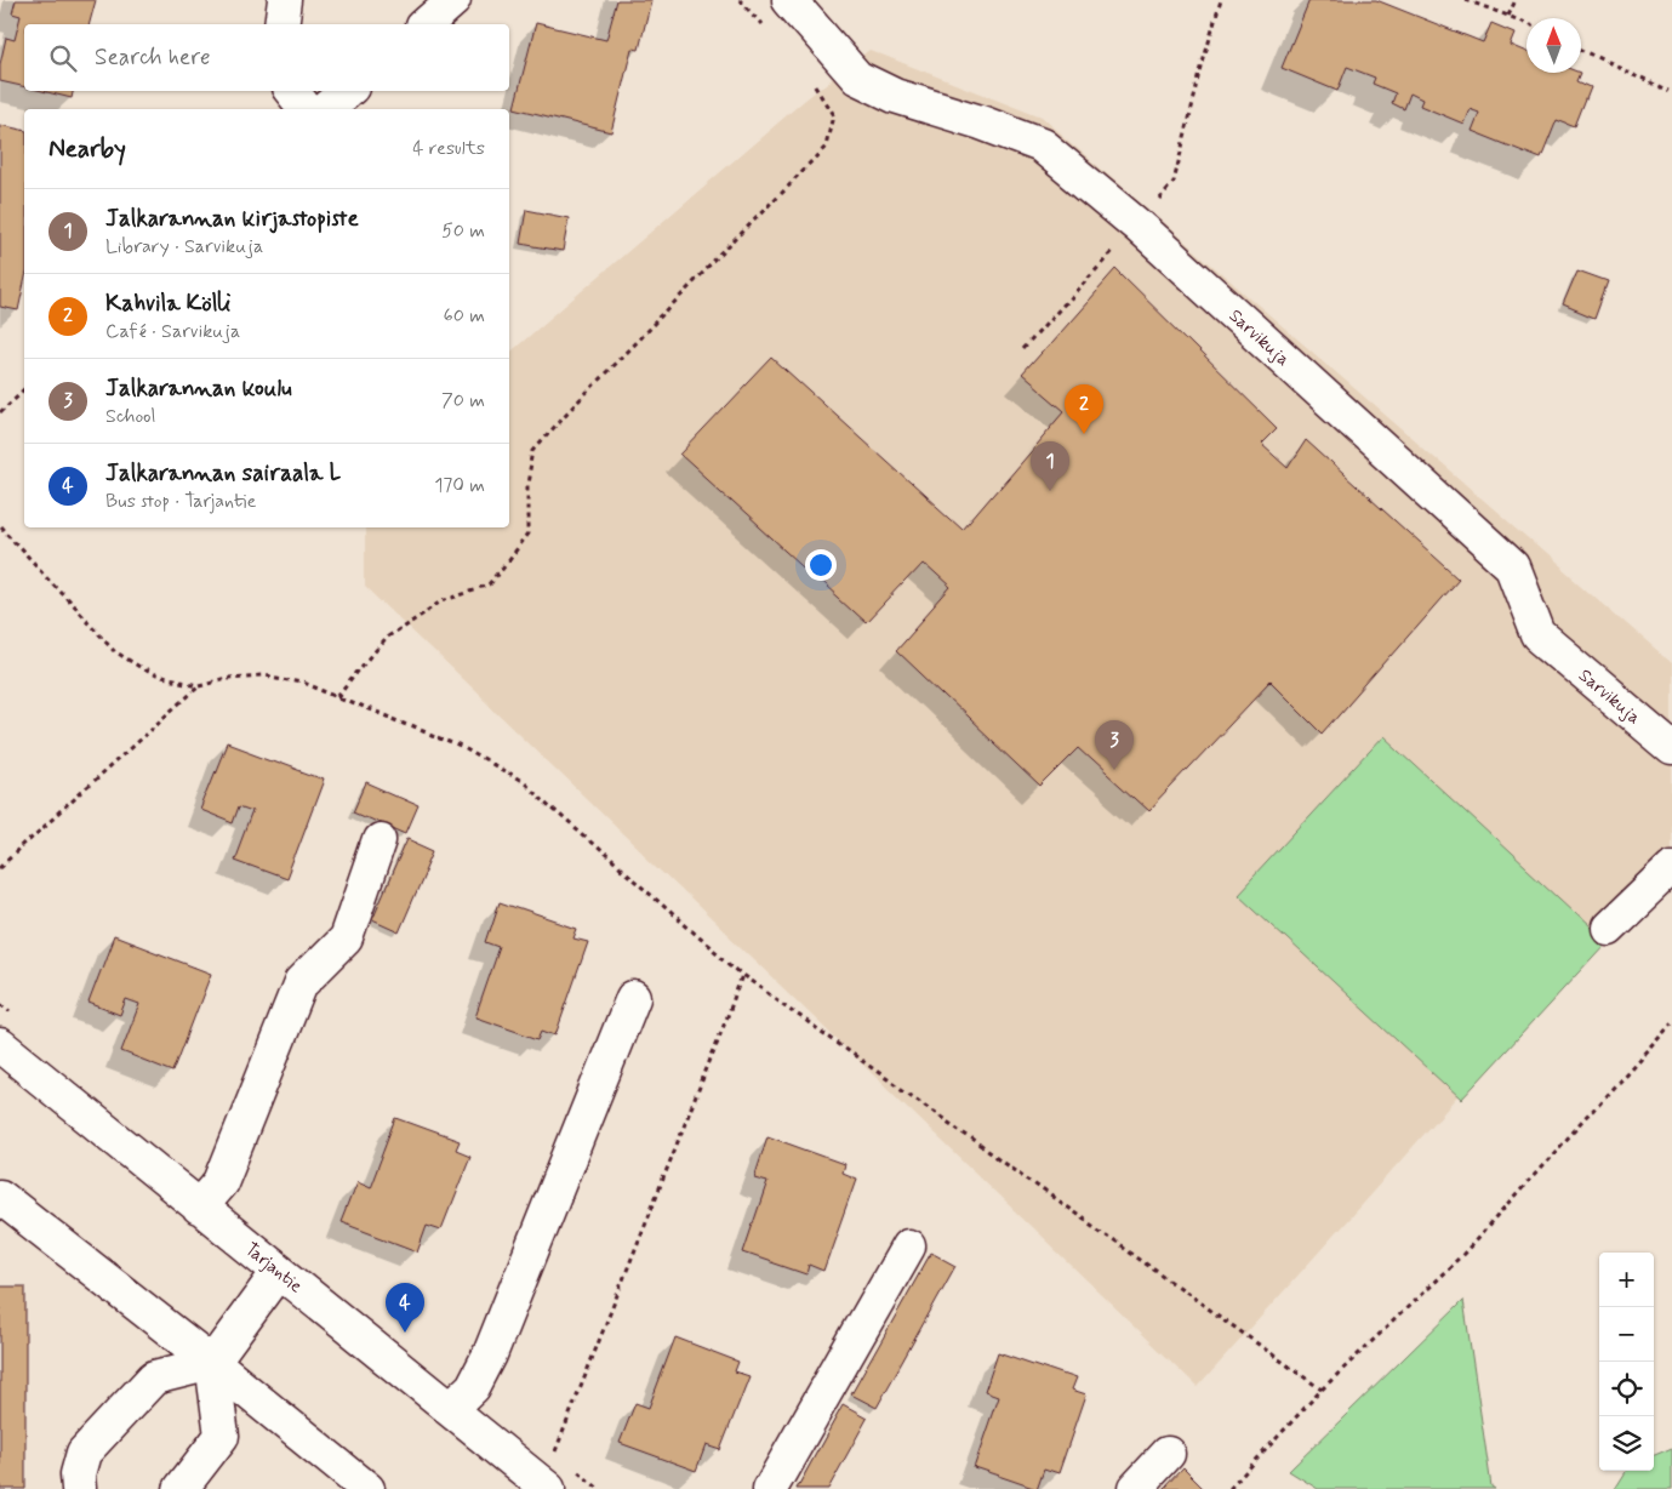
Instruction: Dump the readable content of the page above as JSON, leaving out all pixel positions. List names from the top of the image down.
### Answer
{
  "streets": {
    "street": ["Sarvikuja", "Tarjantie"]
  },
  "north": "top",
  "page": {
    "search": "Search here",
    "heading": ["Nearby", "4 results"],
    "list": [
      {
        "mark": "1",
        "name": "Jalkarannan kirjastopiste",
        "note": "Library · Sarvikuja",
        "value": "50 m"
      },
      {
        "mark": "2",
        "name": "Kahvila Kölli",
        "note": "Café · Sarvikuja",
        "value": "60 m"
      },
      {
        "mark": "3",
        "name": "Jalkarannan koulu",
        "note": "School",
        "value": "70 m"
      },
      {
        "mark": "4",
        "name": "Jalkarannan sairaala L",
        "note": "Bus stop · Tarjantie",
        "value": "170 m"
      }
    ],
    "pins": [
      "2",
      "1",
      "3",
      "4"
    ],
    "map_buttons": ["+", "−"]
  }
}
